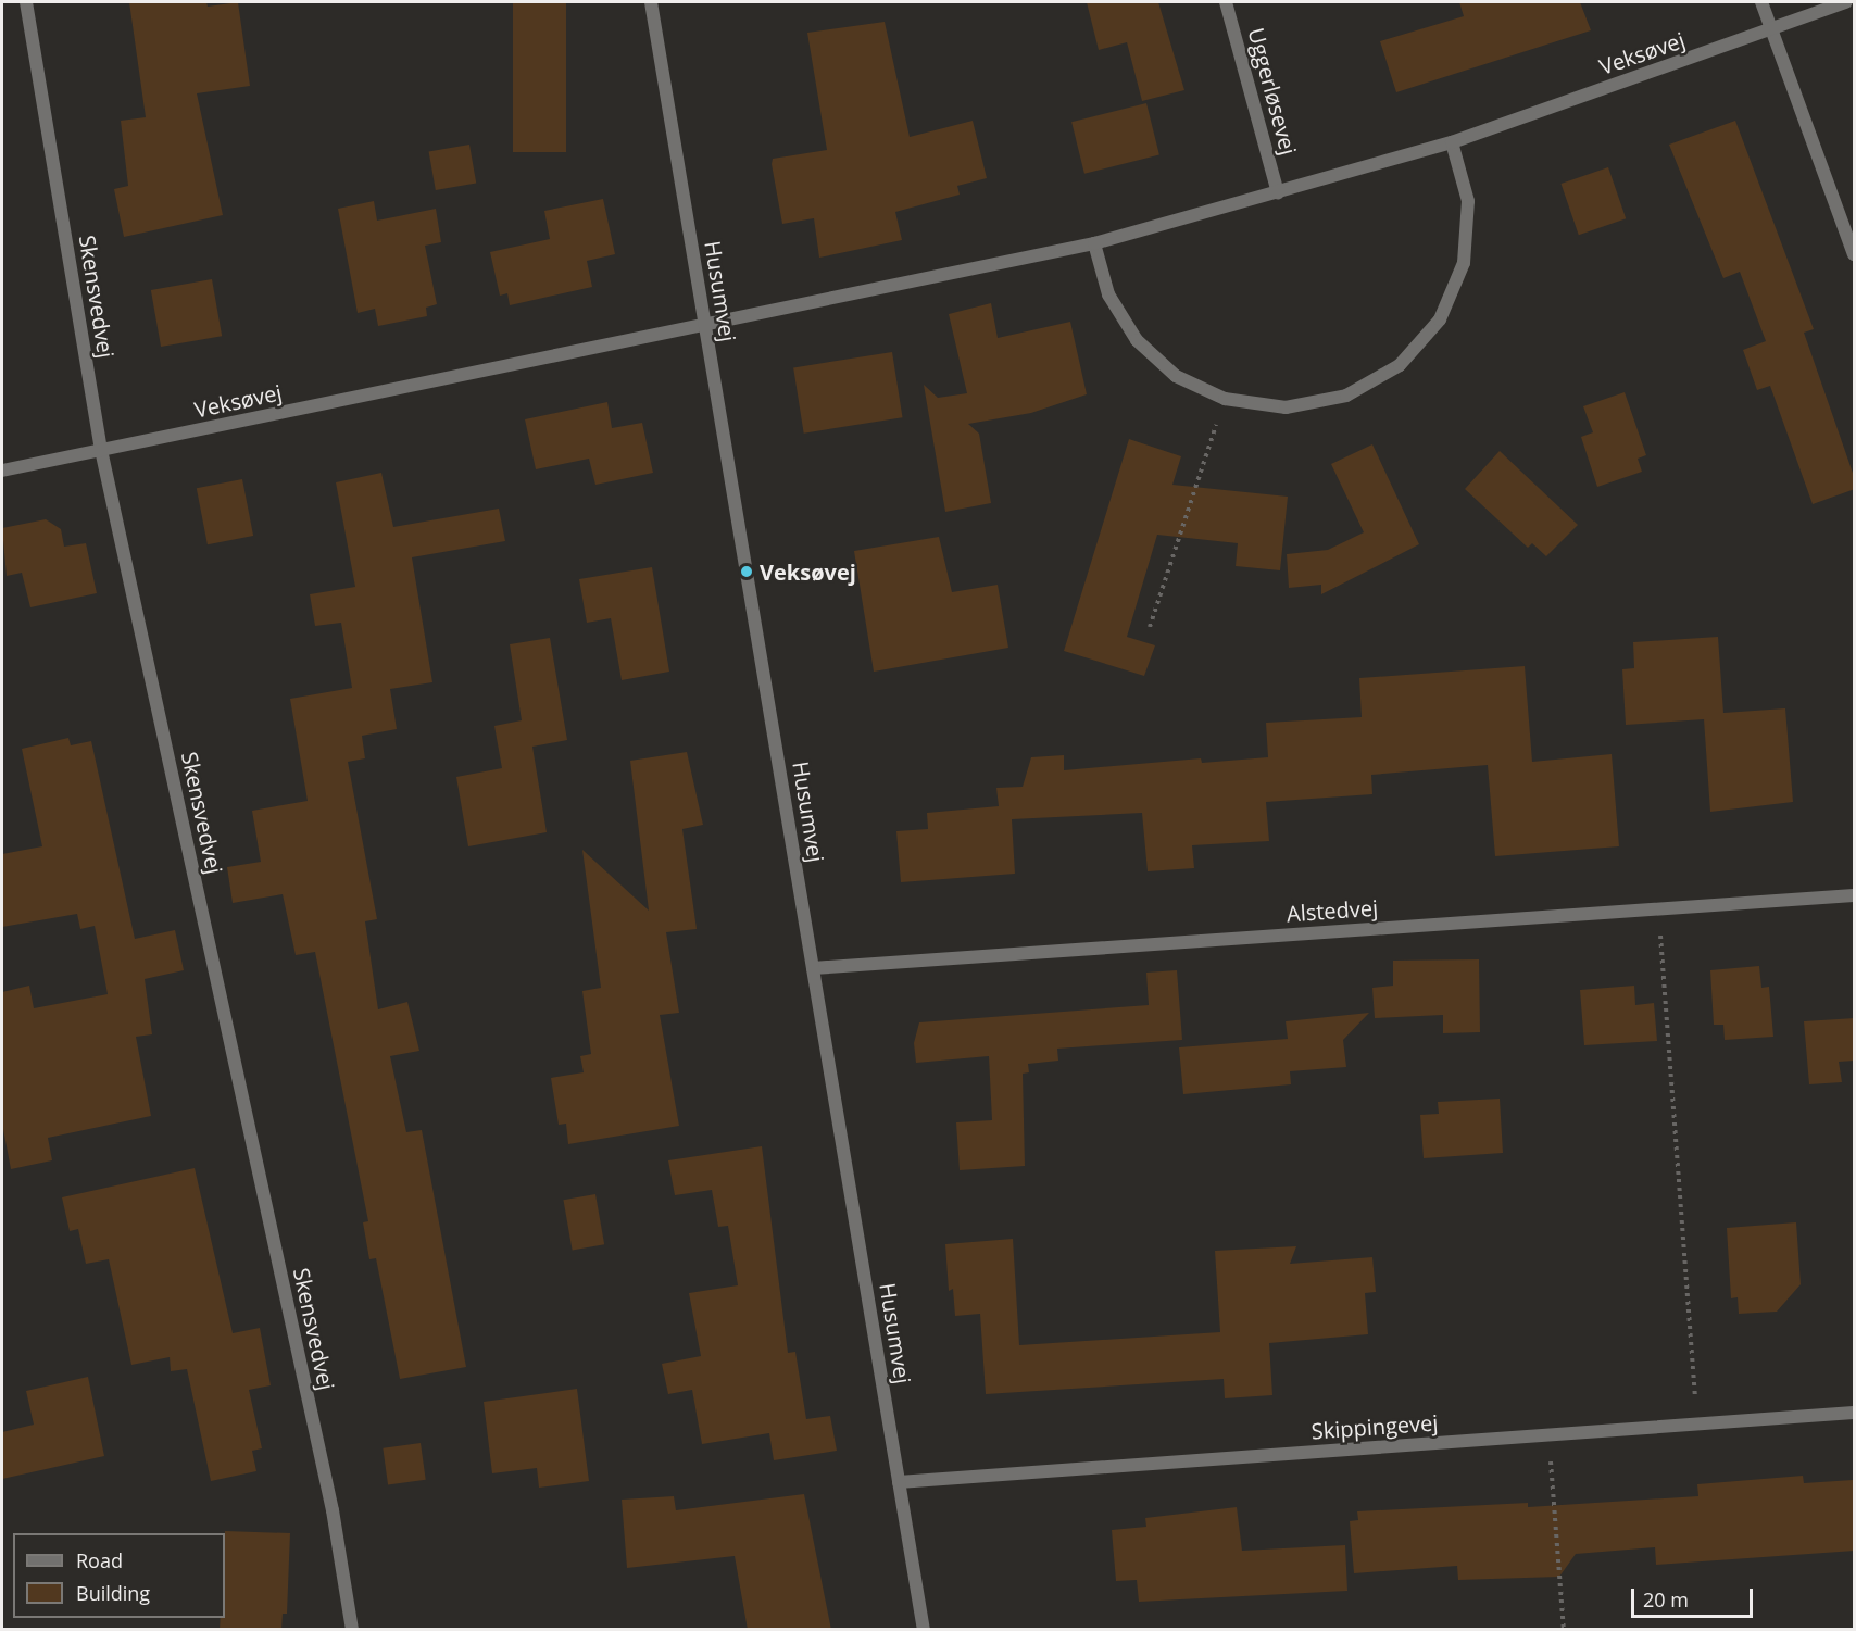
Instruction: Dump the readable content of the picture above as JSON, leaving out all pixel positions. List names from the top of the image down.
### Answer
{
  "streets": {
    "street": [
      "Veksøvej",
      "Uggerløsevej",
      "Husumvej",
      "Skensvedvej",
      "Alstedvej",
      "Skippingevej"
    ]
  },
  "crossings": [
    ["Veksøvej", "Uggerløsevej"],
    ["Veksøvej", "Husumvej"],
    ["Veksøvej", "Skensvedvej"],
    ["Husumvej", "Alstedvej"],
    ["Husumvej", "Skippingevej"]
  ],
  "places": ["Veksøvej"],
  "legend": ["Road", "Building"],
  "scale_bar": "20 m"
}
